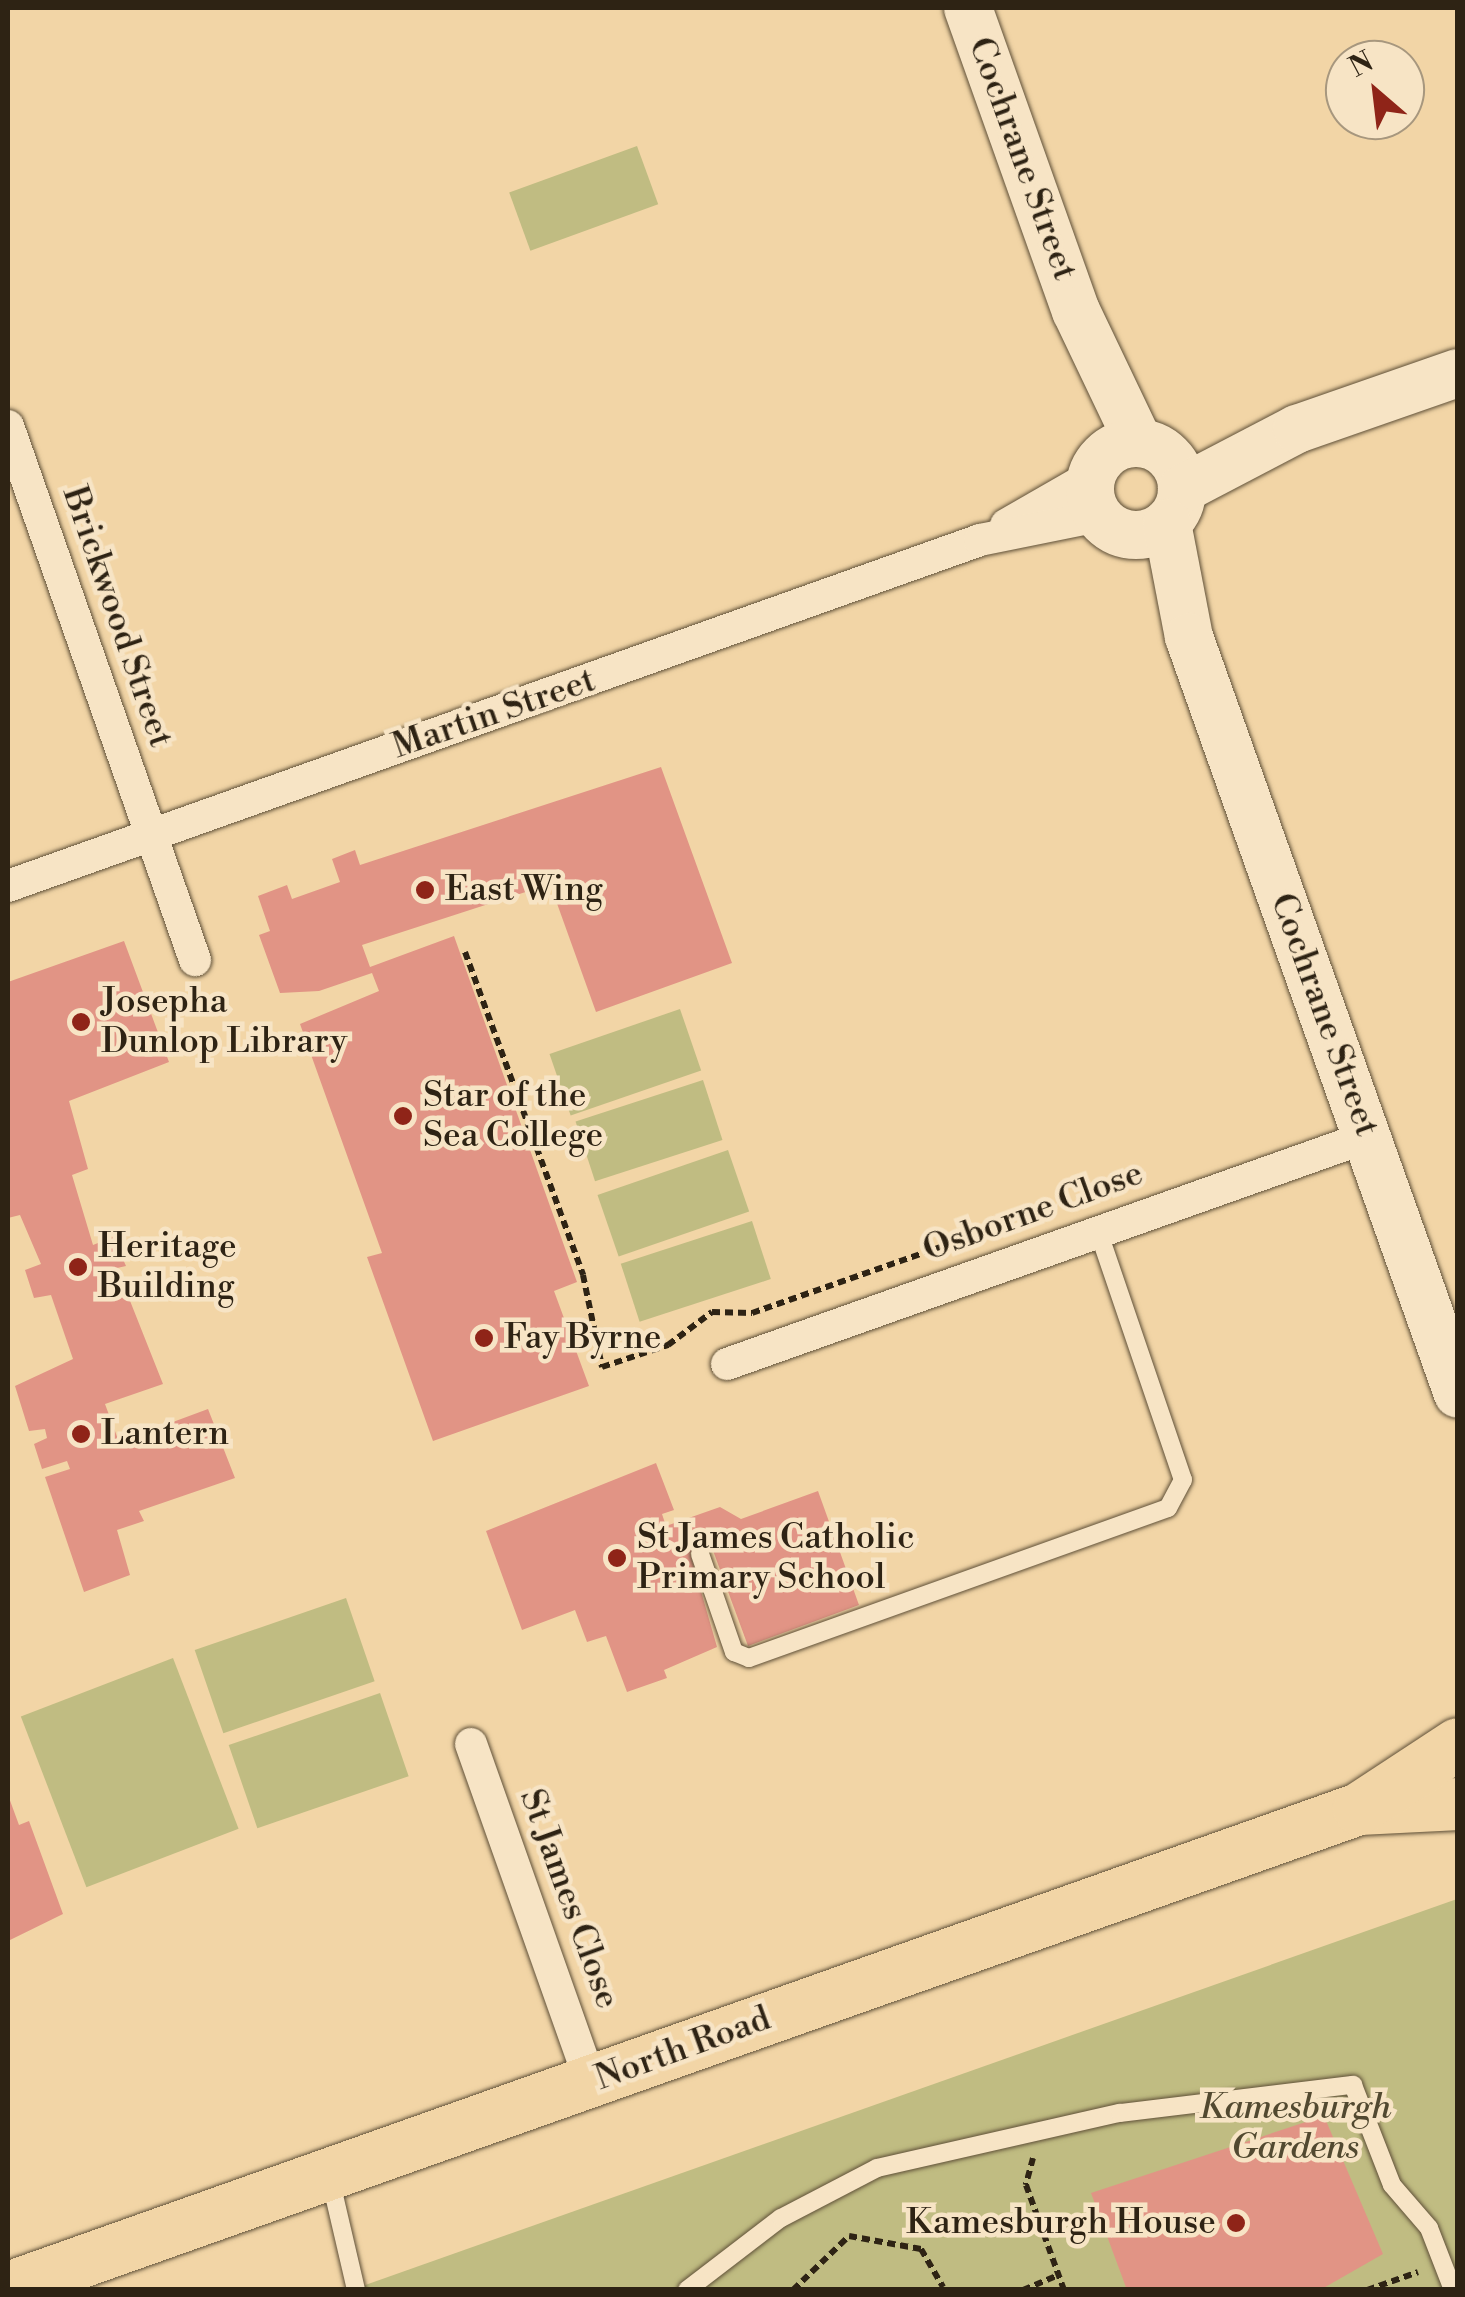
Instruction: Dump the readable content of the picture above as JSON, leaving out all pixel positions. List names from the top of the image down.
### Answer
{
  "streets": {
    "main road": ["North Road"],
    "street": [
      "Cochrane Street",
      "Brickwood Street",
      "Martin Street",
      "Osborne Close",
      "St James Close"
    ]
  },
  "crossings": [
    ["Cochrane Street", "Martin Street"],
    ["Cochrane Street", "Osborne Close"],
    ["Brickwood Street", "Martin Street"],
    ["St James Close", "North Road"]
  ],
  "parks": ["Kamesburgh Gardens"],
  "places": [
    "East Wing",
    "Josepha Dunlop Library",
    "Star of the Sea College",
    "Heritage Building",
    "Fay Byrne",
    "Lantern",
    "St James Catholic Primary School",
    "Kamesburgh House"
  ],
  "north": "top left"
}
